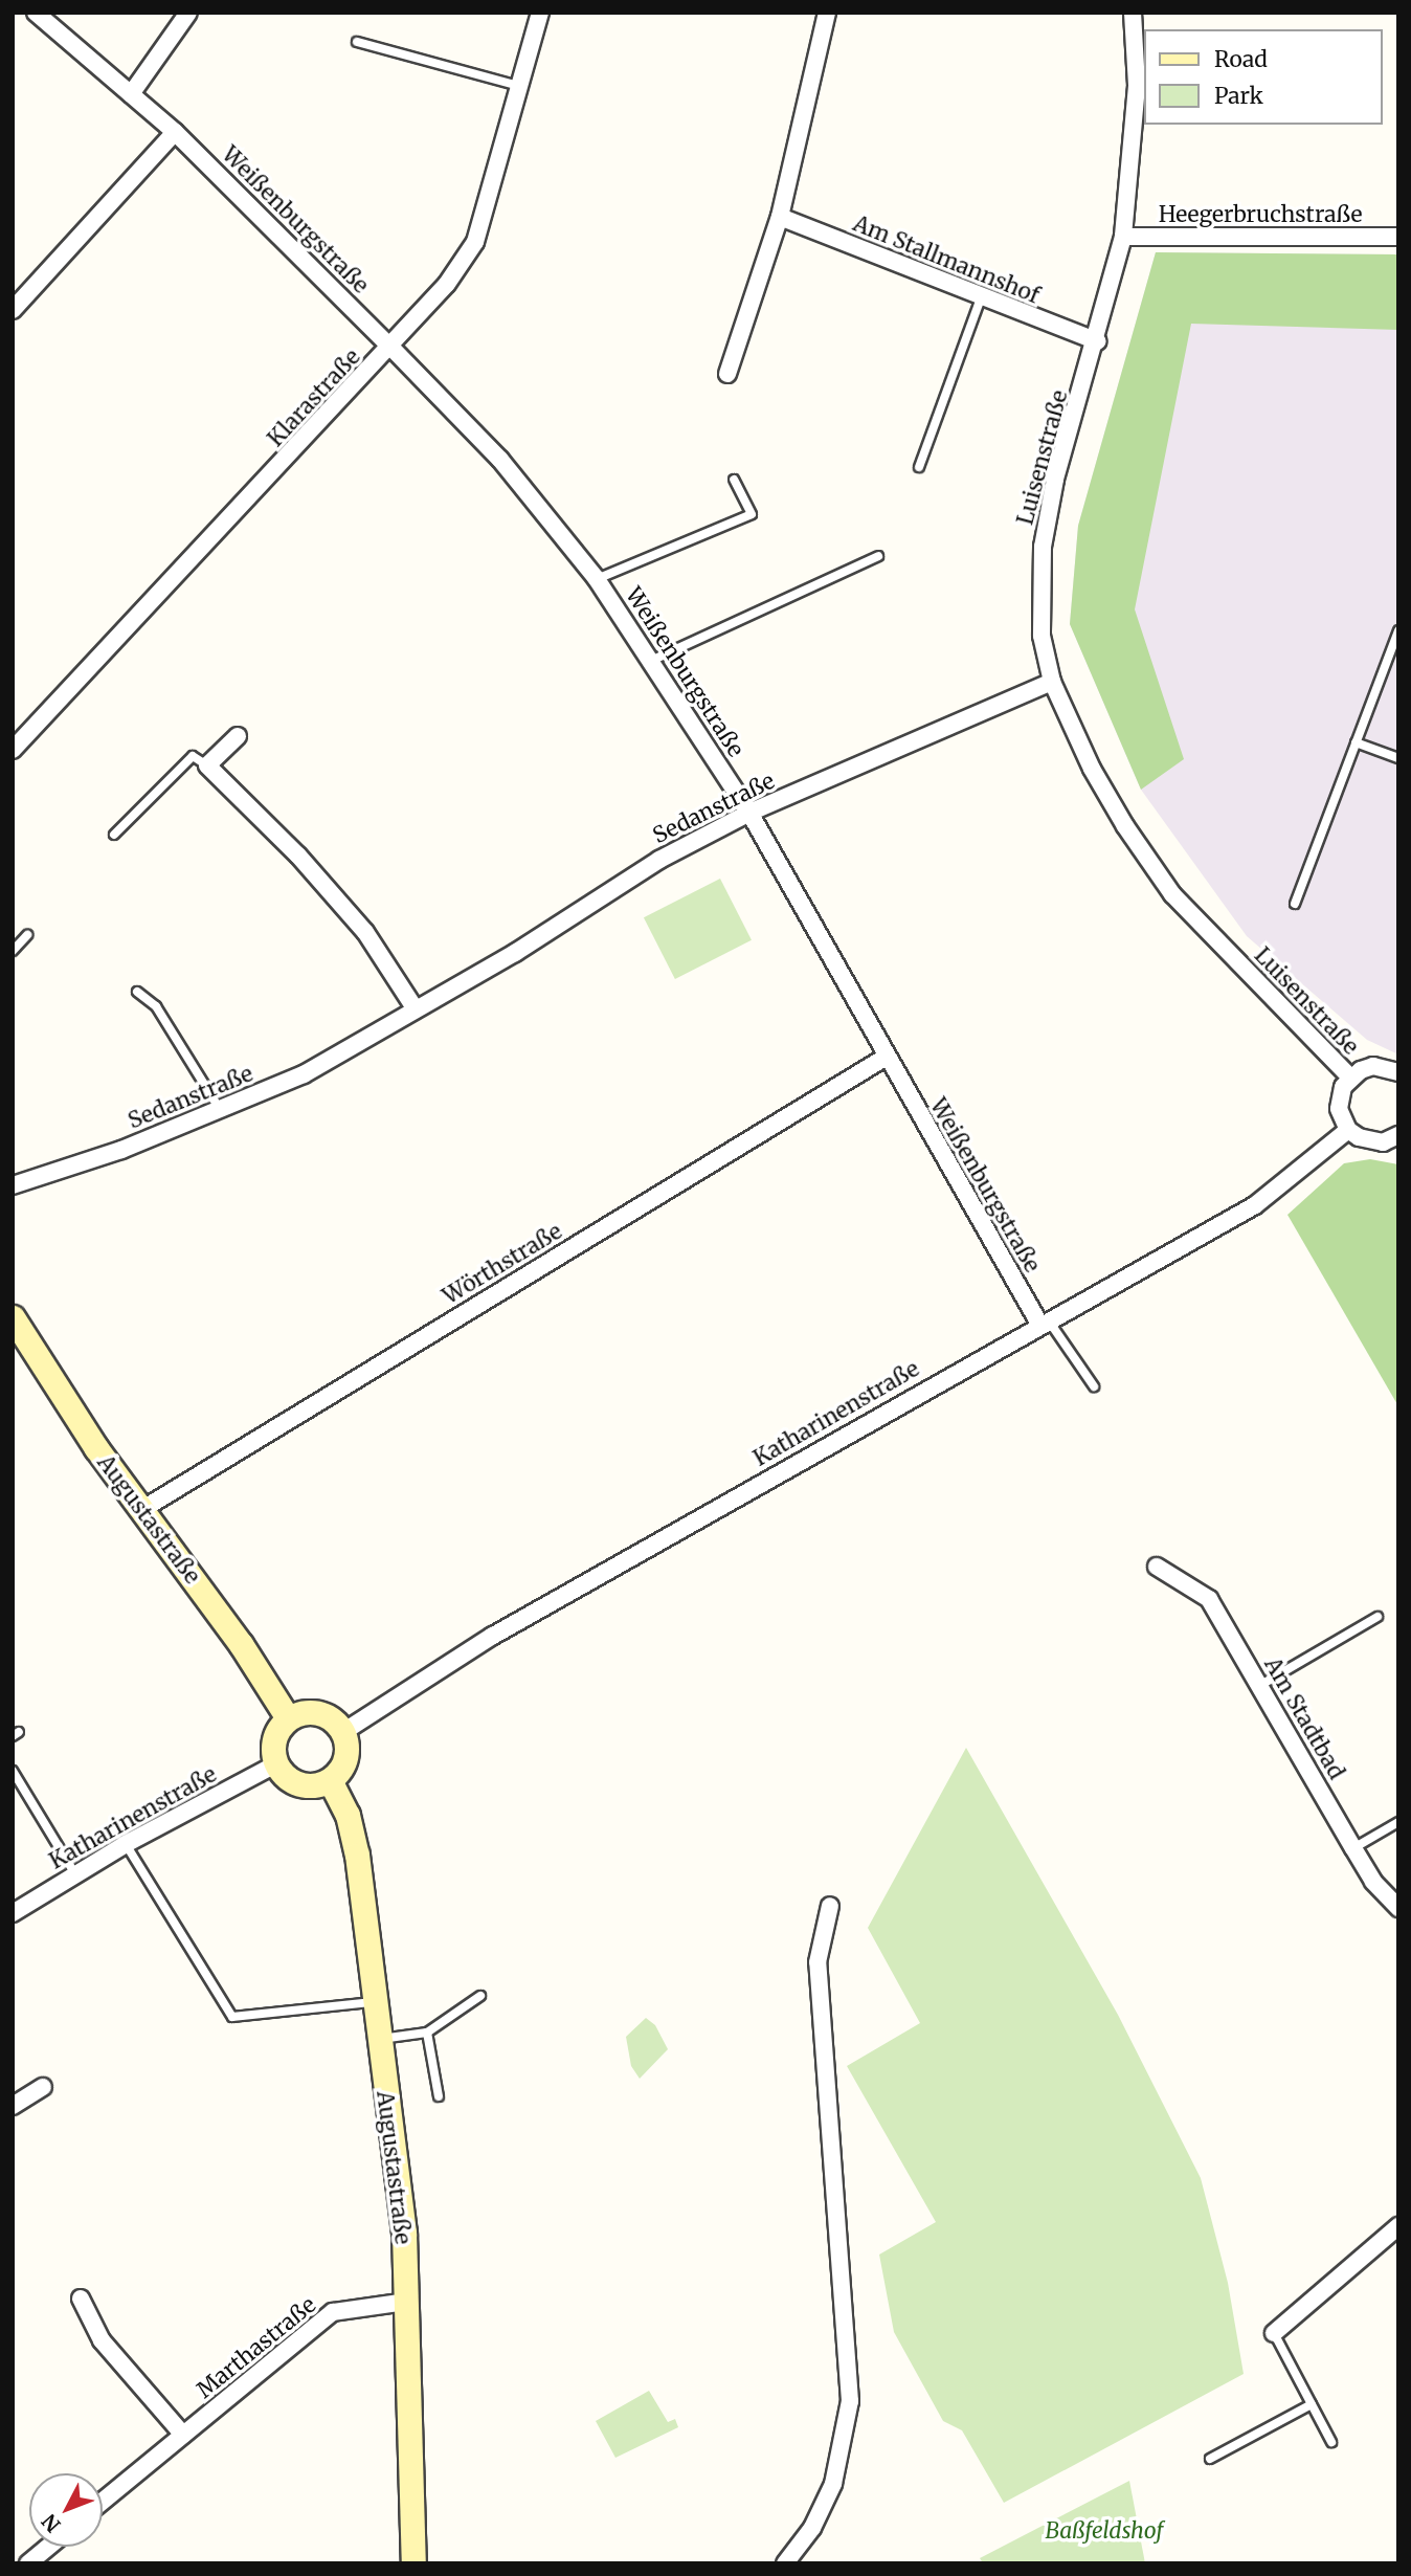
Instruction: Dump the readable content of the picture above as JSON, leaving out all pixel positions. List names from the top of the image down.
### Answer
{
  "streets": {
    "main road": ["Augustastraße"],
    "street": [
      "Heegerbruchstraße",
      "Weißenburgstraße",
      "Am Stallmannshof",
      "Klarastraße",
      "Luisenstraße",
      "Sedanstraße",
      "Wörthstraße",
      "Katharinenstraße",
      "Am Stadtbad",
      "Marthastraße"
    ]
  },
  "crossings": [
    ["Heegerbruchstraße", "Luisenstraße"],
    ["Weißenburgstraße", "Klarastraße"],
    ["Weißenburgstraße", "Sedanstraße"],
    ["Weißenburgstraße", "Wörthstraße"],
    ["Weißenburgstraße", "Katharinenstraße"],
    ["Am Stallmannshof", "Luisenstraße"],
    ["Luisenstraße", "Sedanstraße"],
    ["Luisenstraße", "Katharinenstraße"],
    ["Wörthstraße", "Augustastraße"],
    ["Katharinenstraße", "Augustastraße"],
    ["Augustastraße", "Marthastraße"]
  ],
  "parks": ["Baßfeldshof"],
  "legend": ["Road", "Park"],
  "north": "bottom left"
}
